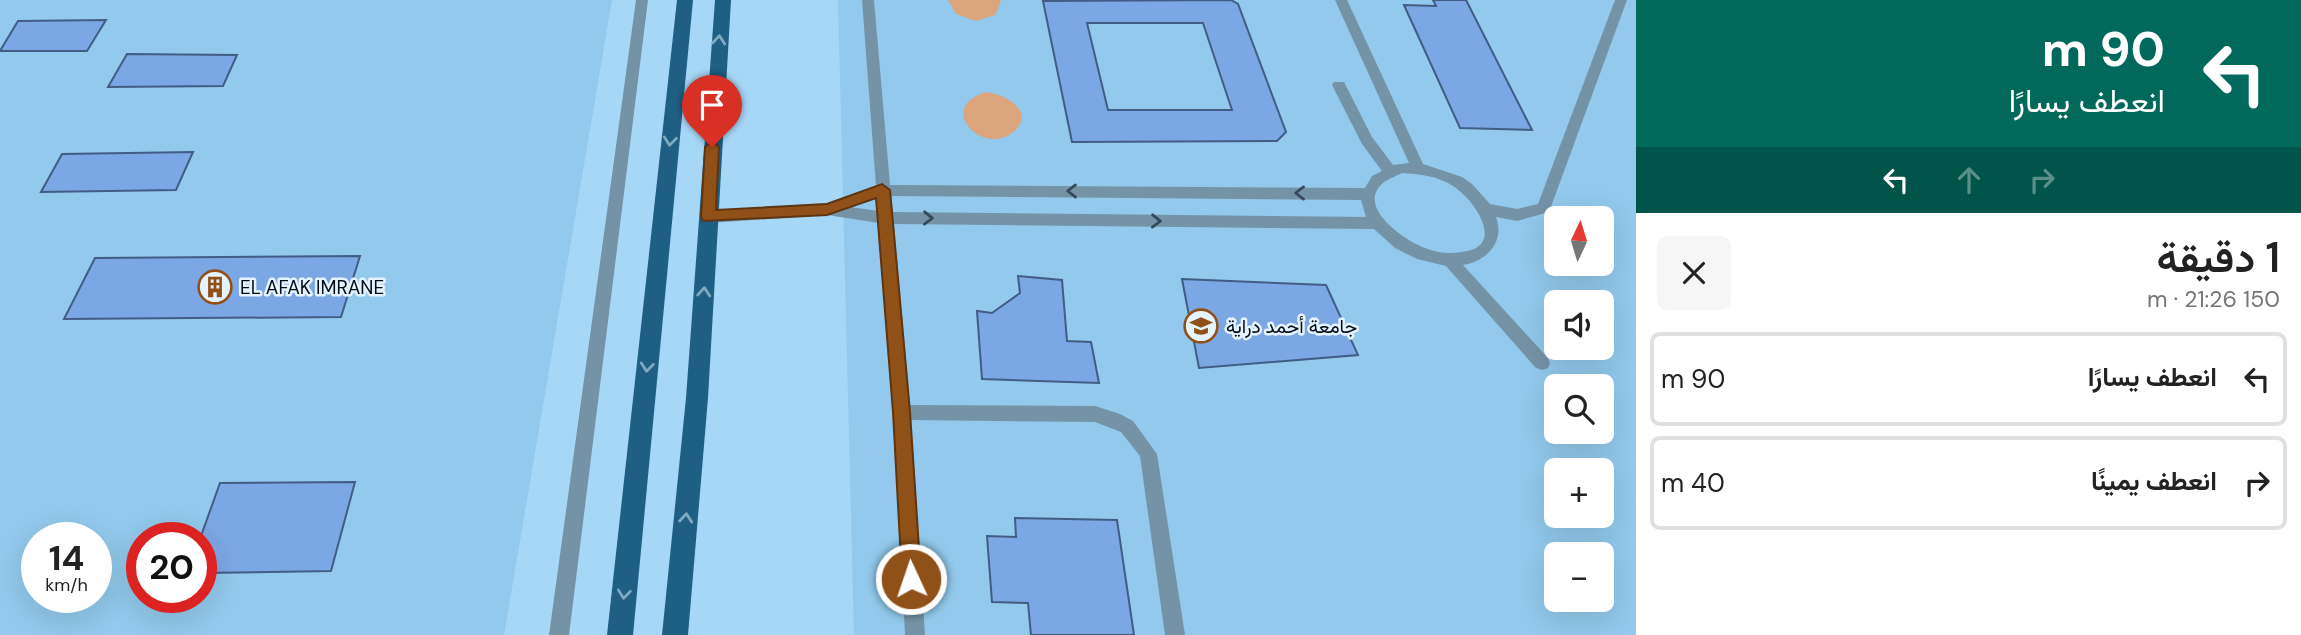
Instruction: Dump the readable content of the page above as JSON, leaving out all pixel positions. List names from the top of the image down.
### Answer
{
  "places": {
    "building": ["EL AFAK IMRANE"],
    "school or university": ["جامعة أحمد دراية"]
  },
  "north": "top",
  "page": {
    "turn": ["90 m", "انعطف يسارًا"],
    "map_buttons": ["+", "−"],
    "heading": ["1 دقيقة", "150 m · 21:26"],
    "list": [
      {
        "name": "انعطف يسارًا",
        "value": "90 m"
      },
      {
        "name": "انعطف يمينًا",
        "value": "40 m"
      }
    ],
    "speed": "14 km/h",
    "limit": "20"
  }
}
